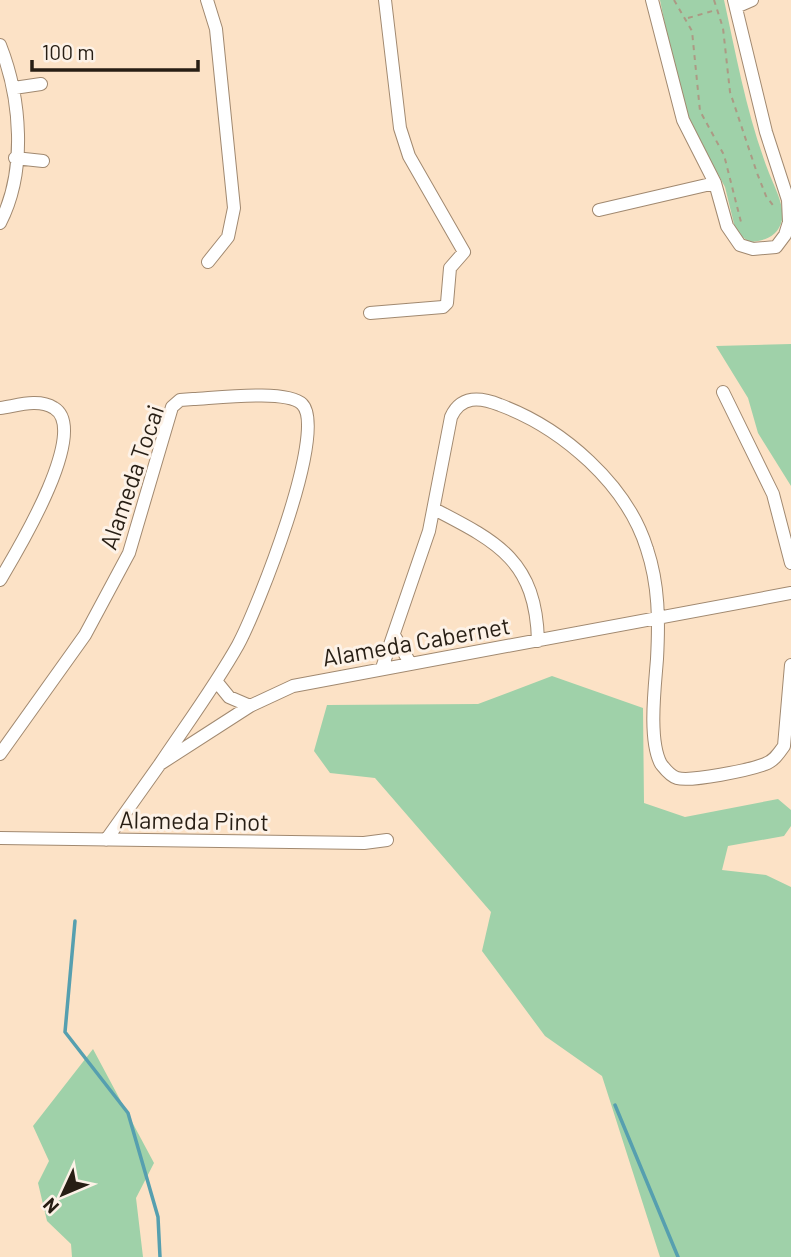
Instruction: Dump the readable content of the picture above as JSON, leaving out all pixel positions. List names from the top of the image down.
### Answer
{
  "streets": {
    "street": ["Alameda Tocai", "Alameda Cabernet", "Alameda Pinot"]
  },
  "crossings": [
    ["Alameda Cabernet", "Alameda Pinot"]
  ],
  "scale_bar": "100 m",
  "north": "bottom left"
}
